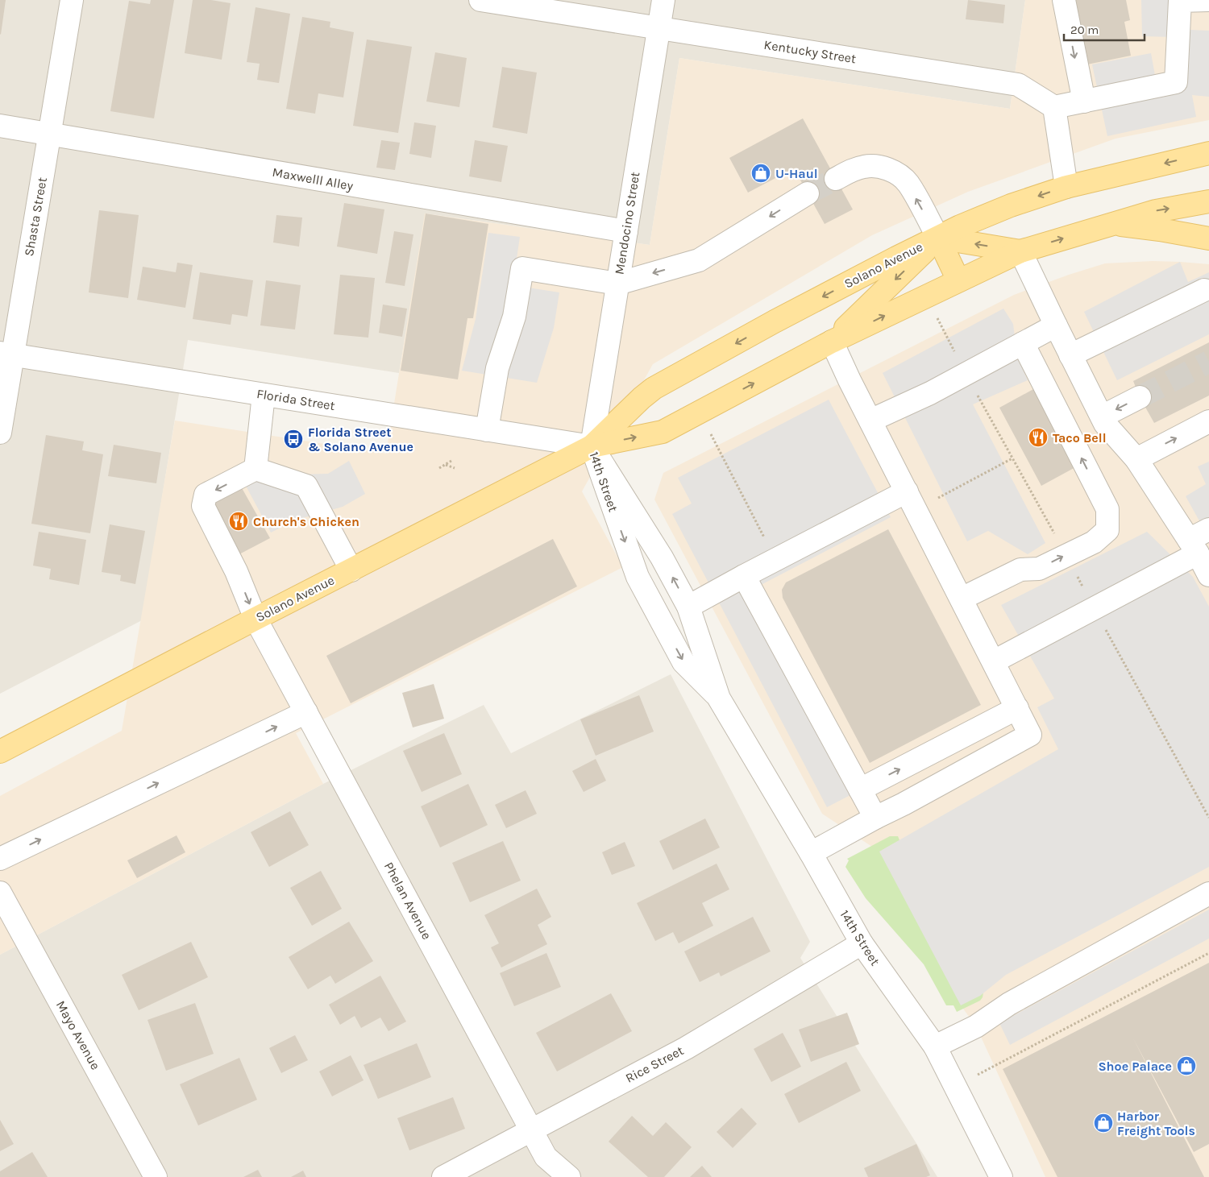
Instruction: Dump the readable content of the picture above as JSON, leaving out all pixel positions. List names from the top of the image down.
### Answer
{
  "streets": {
    "main road": ["Solano Avenue"],
    "street": [
      "Kentucky Street",
      "Maxwelll Alley",
      "Shasta Street",
      "Mendocino Street",
      "Florida Street",
      "14th Street",
      "Phelan Avenue",
      "Mayo Avenue",
      "Rice Street"
    ]
  },
  "crossings": [
    ["Kentucky Street", "Mendocino Street"],
    ["Maxwelll Alley", "Shasta Street"],
    ["Maxwelll Alley", "Mendocino Street"],
    ["Shasta Street", "Florida Street"],
    ["Mendocino Street", "Solano Avenue"],
    ["Mendocino Street", "Florida Street"],
    ["Mendocino Street", "14th Street"],
    ["Solano Avenue", "Florida Street"],
    ["Solano Avenue", "14th Street"],
    ["Solano Avenue", "Phelan Avenue"],
    ["Florida Street", "14th Street"],
    ["14th Street", "Rice Street"],
    ["Phelan Avenue", "Rice Street"]
  ],
  "places": {
    "shop": ["U-Haul", "Shoe Palace", "Harbor Freight Tools"],
    "restaurant": ["Taco Bell", "Church's Chicken"],
    "bus stop": ["Florida Street & Solano Avenue"]
  },
  "scale_bar": "20 m"
}
